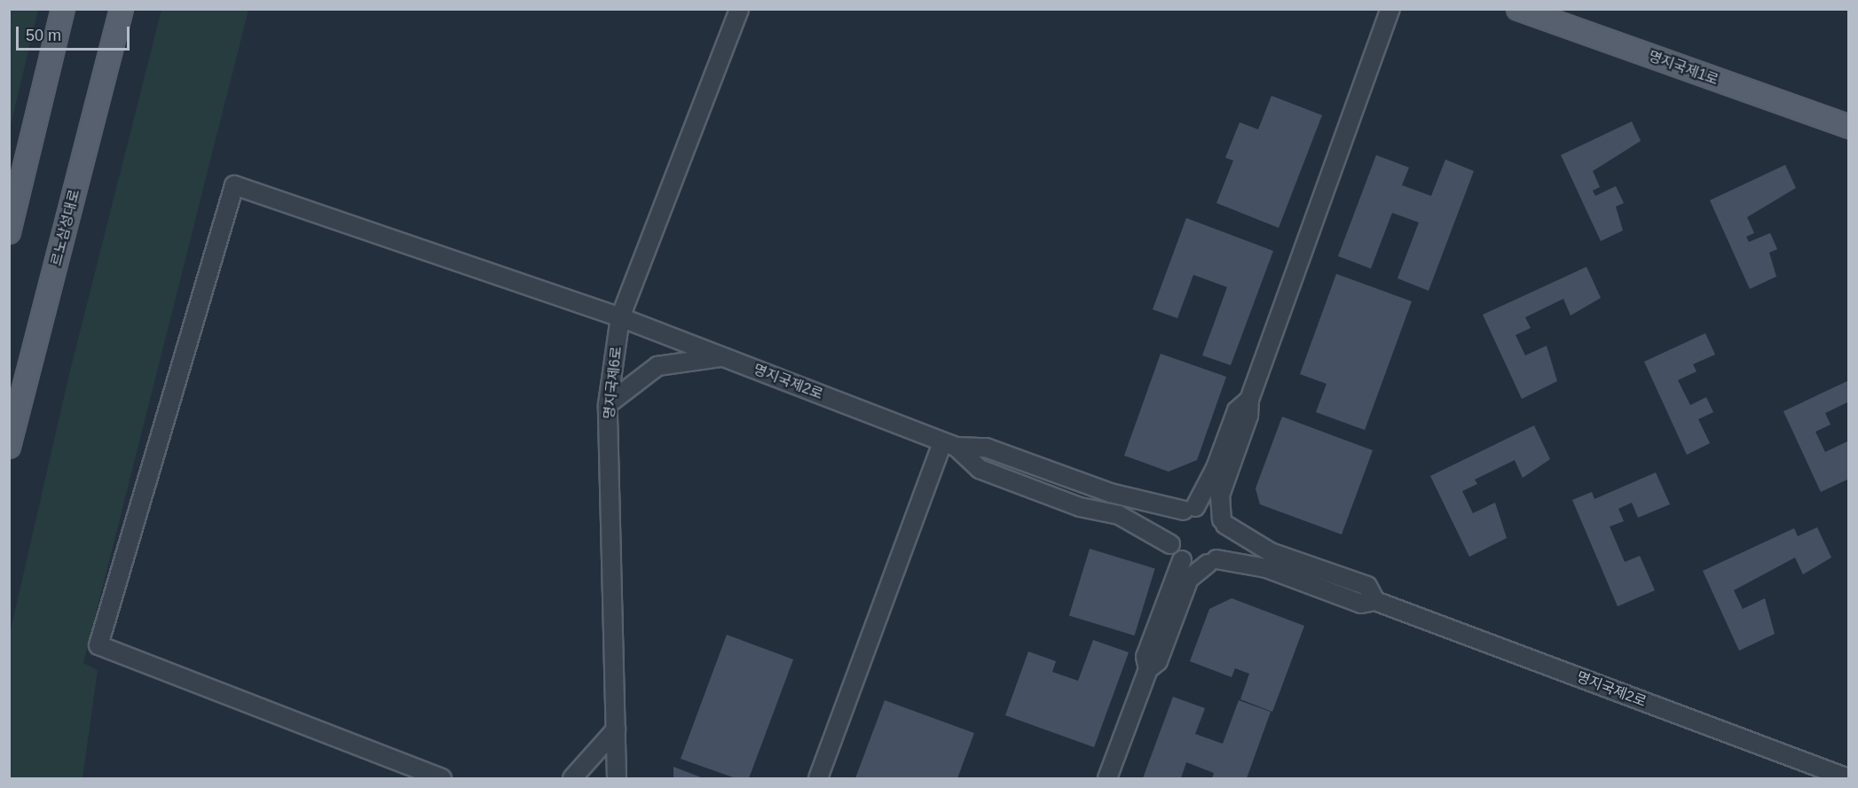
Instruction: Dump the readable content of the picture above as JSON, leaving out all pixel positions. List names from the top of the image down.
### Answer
{
  "streets": {
    "main road": ["명지국제1로", "르노삼성대로"],
    "street": ["명지국제2로", "명지국제6로"]
  },
  "crossings": [
    ["명지국제2로", "명지국제6로"]
  ],
  "scale_bar": "50 m"
}
